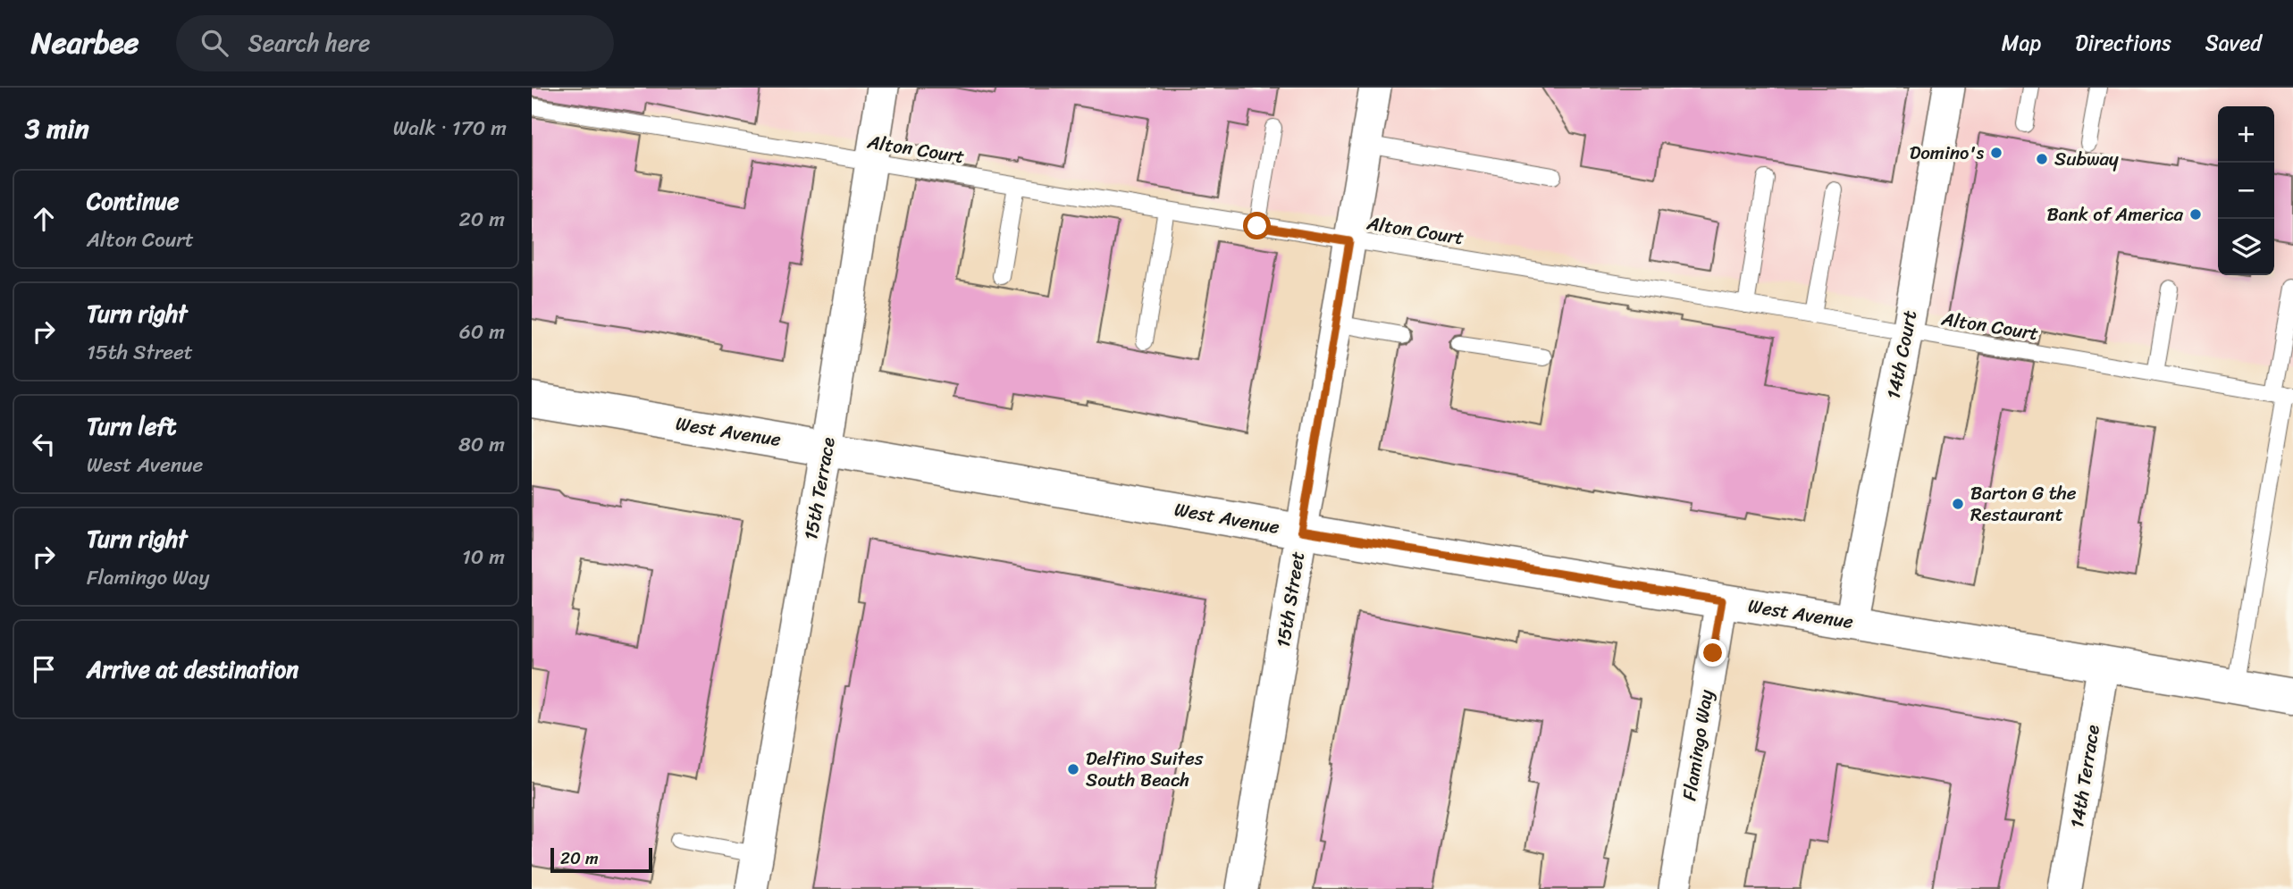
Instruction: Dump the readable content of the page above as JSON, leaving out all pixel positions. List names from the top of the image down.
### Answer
{
  "streets": {
    "street": [
      "14th Court",
      "West Avenue",
      "15th Terrace",
      "15th Street",
      "Flamingo Way",
      "14th Terrace"
    ],
    "lane": ["Alton Court"]
  },
  "crossings": [
    ["Alton Court", "14th Court"],
    ["Alton Court", "15th Terrace"],
    ["Alton Court", "15th Street"],
    ["14th Court", "West Avenue"],
    ["West Avenue", "15th Terrace"],
    ["West Avenue", "15th Street"],
    ["West Avenue", "Flamingo Way"],
    ["West Avenue", "14th Terrace"]
  ],
  "places": [
    "Domino's",
    "Subway",
    "Bank of America",
    "Barton G the Restaurant",
    "Delfino Suites South Beach"
  ],
  "scale_bar": "20 m",
  "page": {
    "header": "Nearbee",
    "search": "Search here",
    "nav": ["Map", "Directions", "Saved"],
    "heading": ["3 min", "Walk · 170 m"],
    "map_buttons": ["+", "−"],
    "list": [
      ["Continue", "Alton Court", "20 m"],
      ["Turn right", "15th Street", "60 m"],
      ["Turn left", "West Avenue", "80 m"],
      ["Turn right", "Flamingo Way", "10 m"],
      "Arrive at destination"
    ],
    "scale": "20 m"
  }
}
